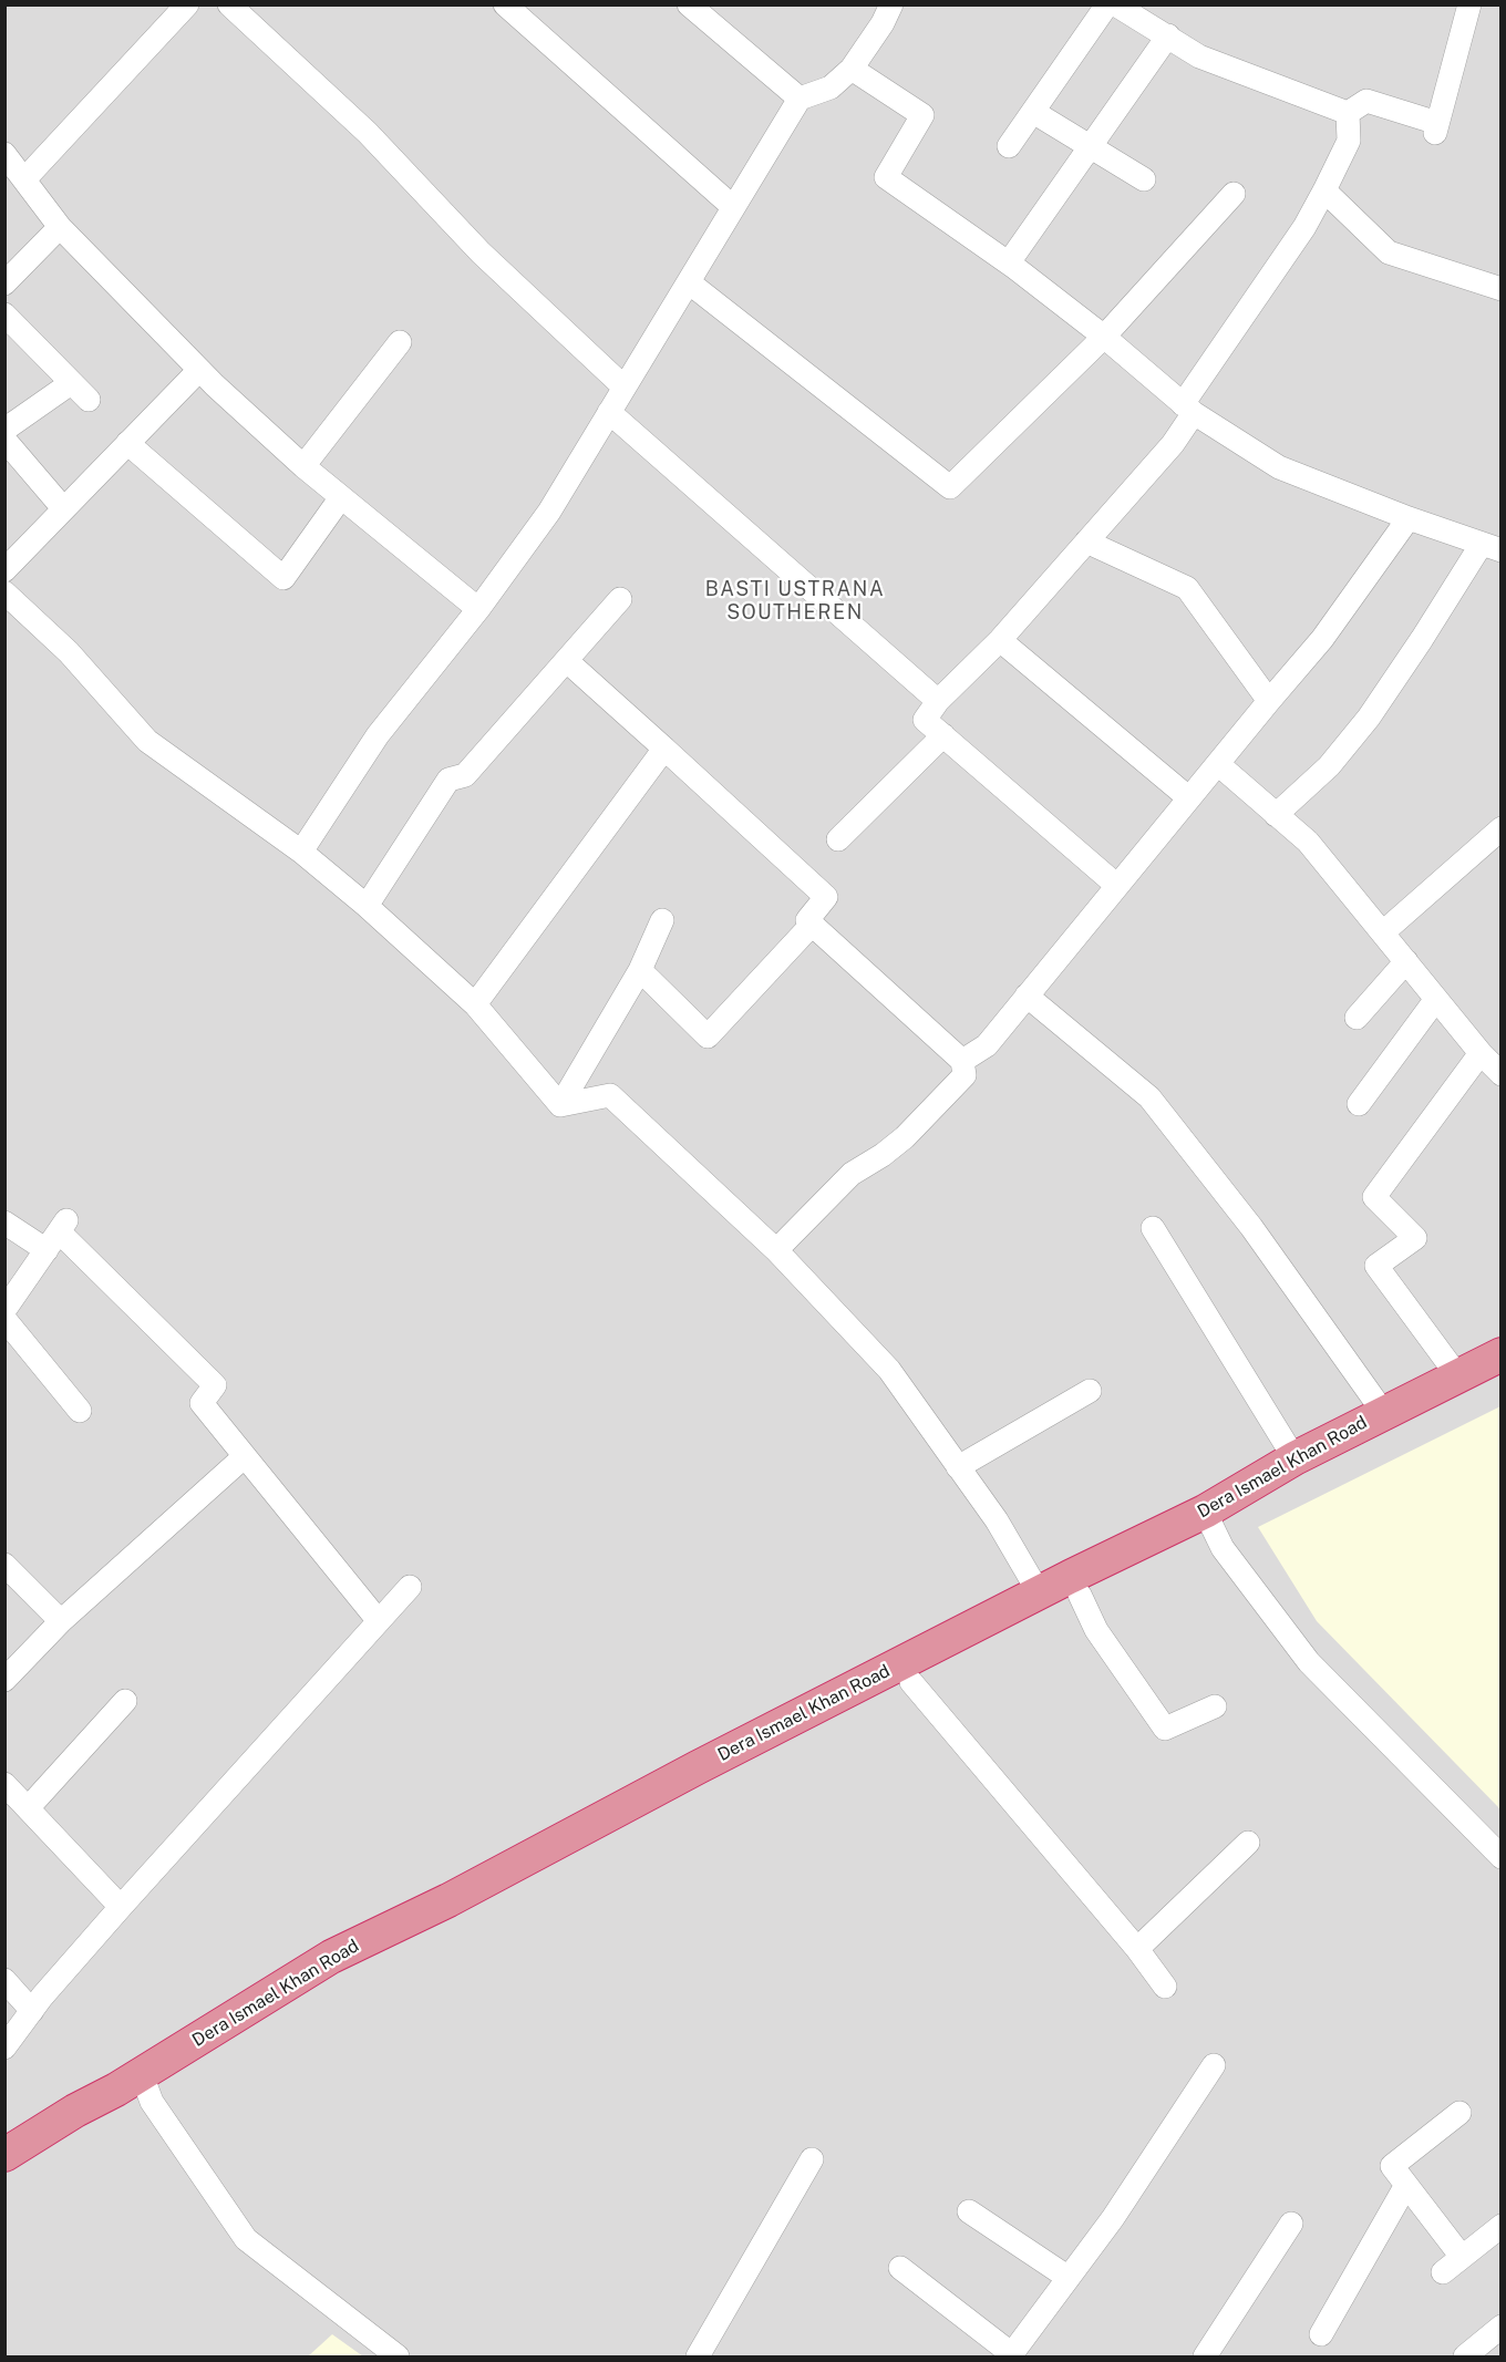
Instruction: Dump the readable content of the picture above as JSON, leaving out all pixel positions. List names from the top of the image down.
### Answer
{
  "streets": {
    "highway": ["Dera Ismael Khan Road"]
  },
  "districts": ["BASTI USTRANA SOUTHEREN"]
}
